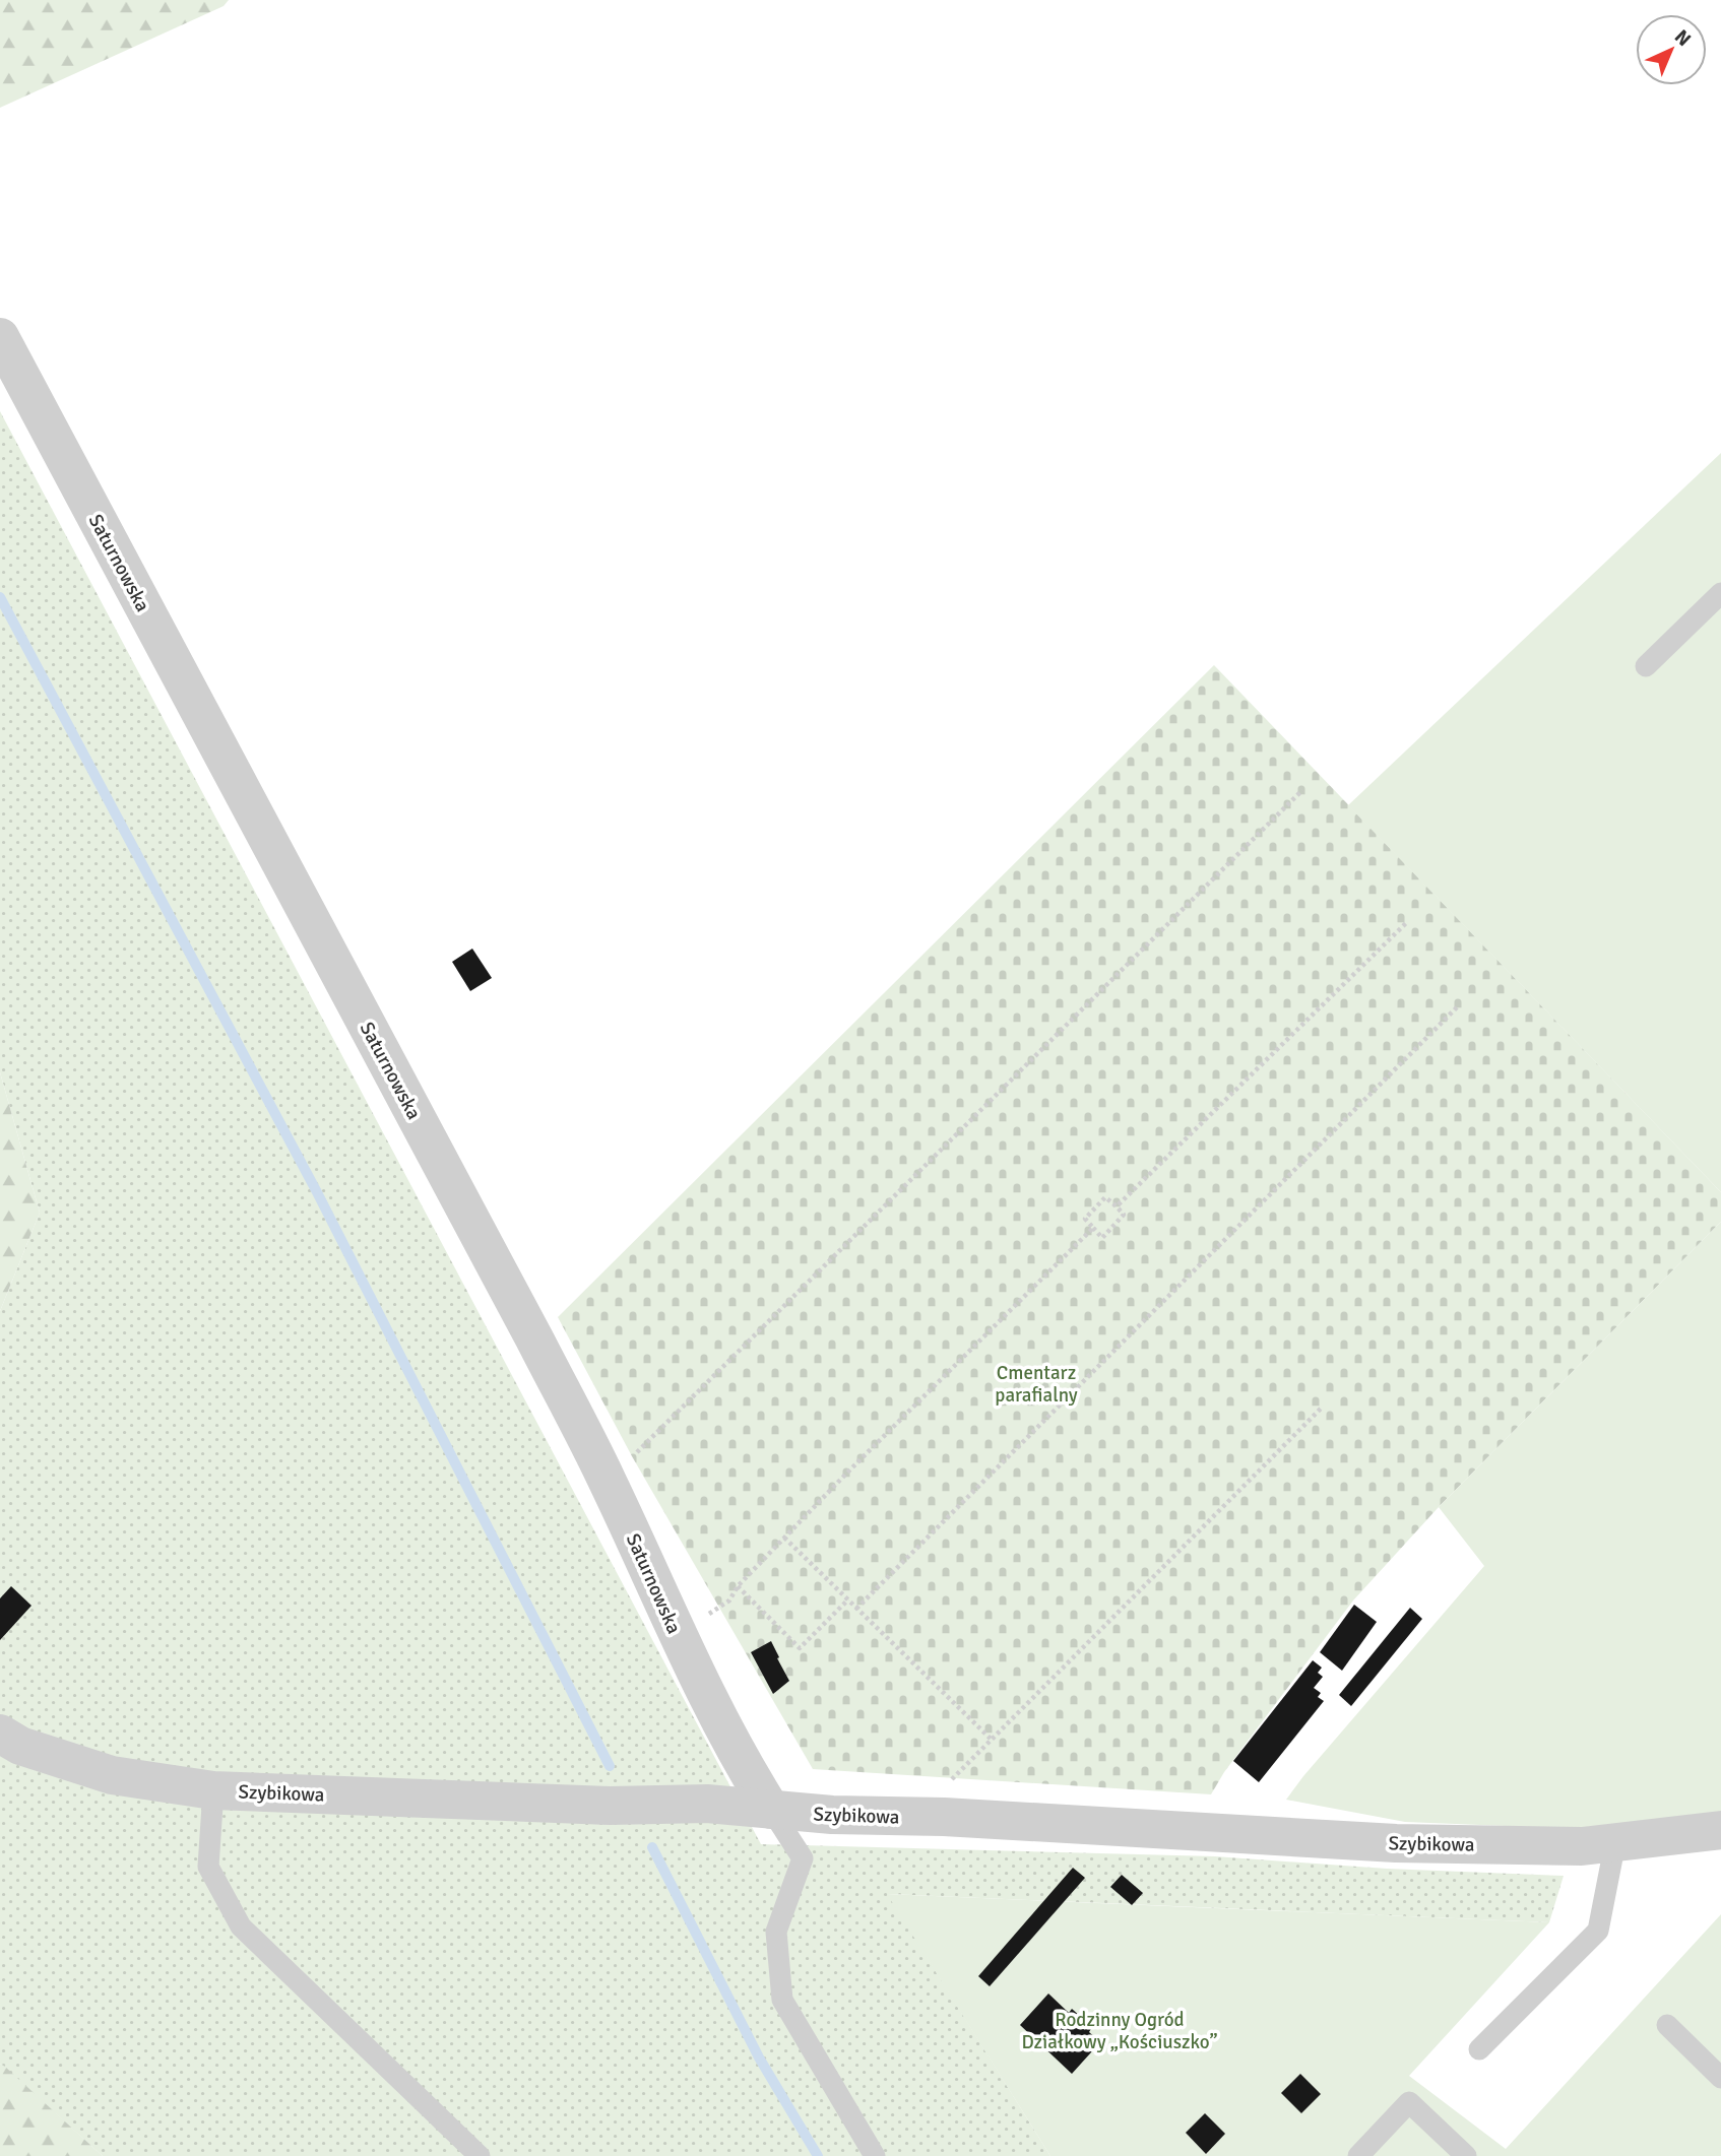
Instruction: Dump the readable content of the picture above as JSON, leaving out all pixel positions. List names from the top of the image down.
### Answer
{
  "streets": {
    "street": ["Saturnowska", "Szybikowa"]
  },
  "crossings": [
    ["Saturnowska", "Szybikowa"]
  ],
  "parks": ["Cmentarz parafialny", "Rodzinny Ogród Działkowy „Kościuszko”"],
  "north": "top right"
}
